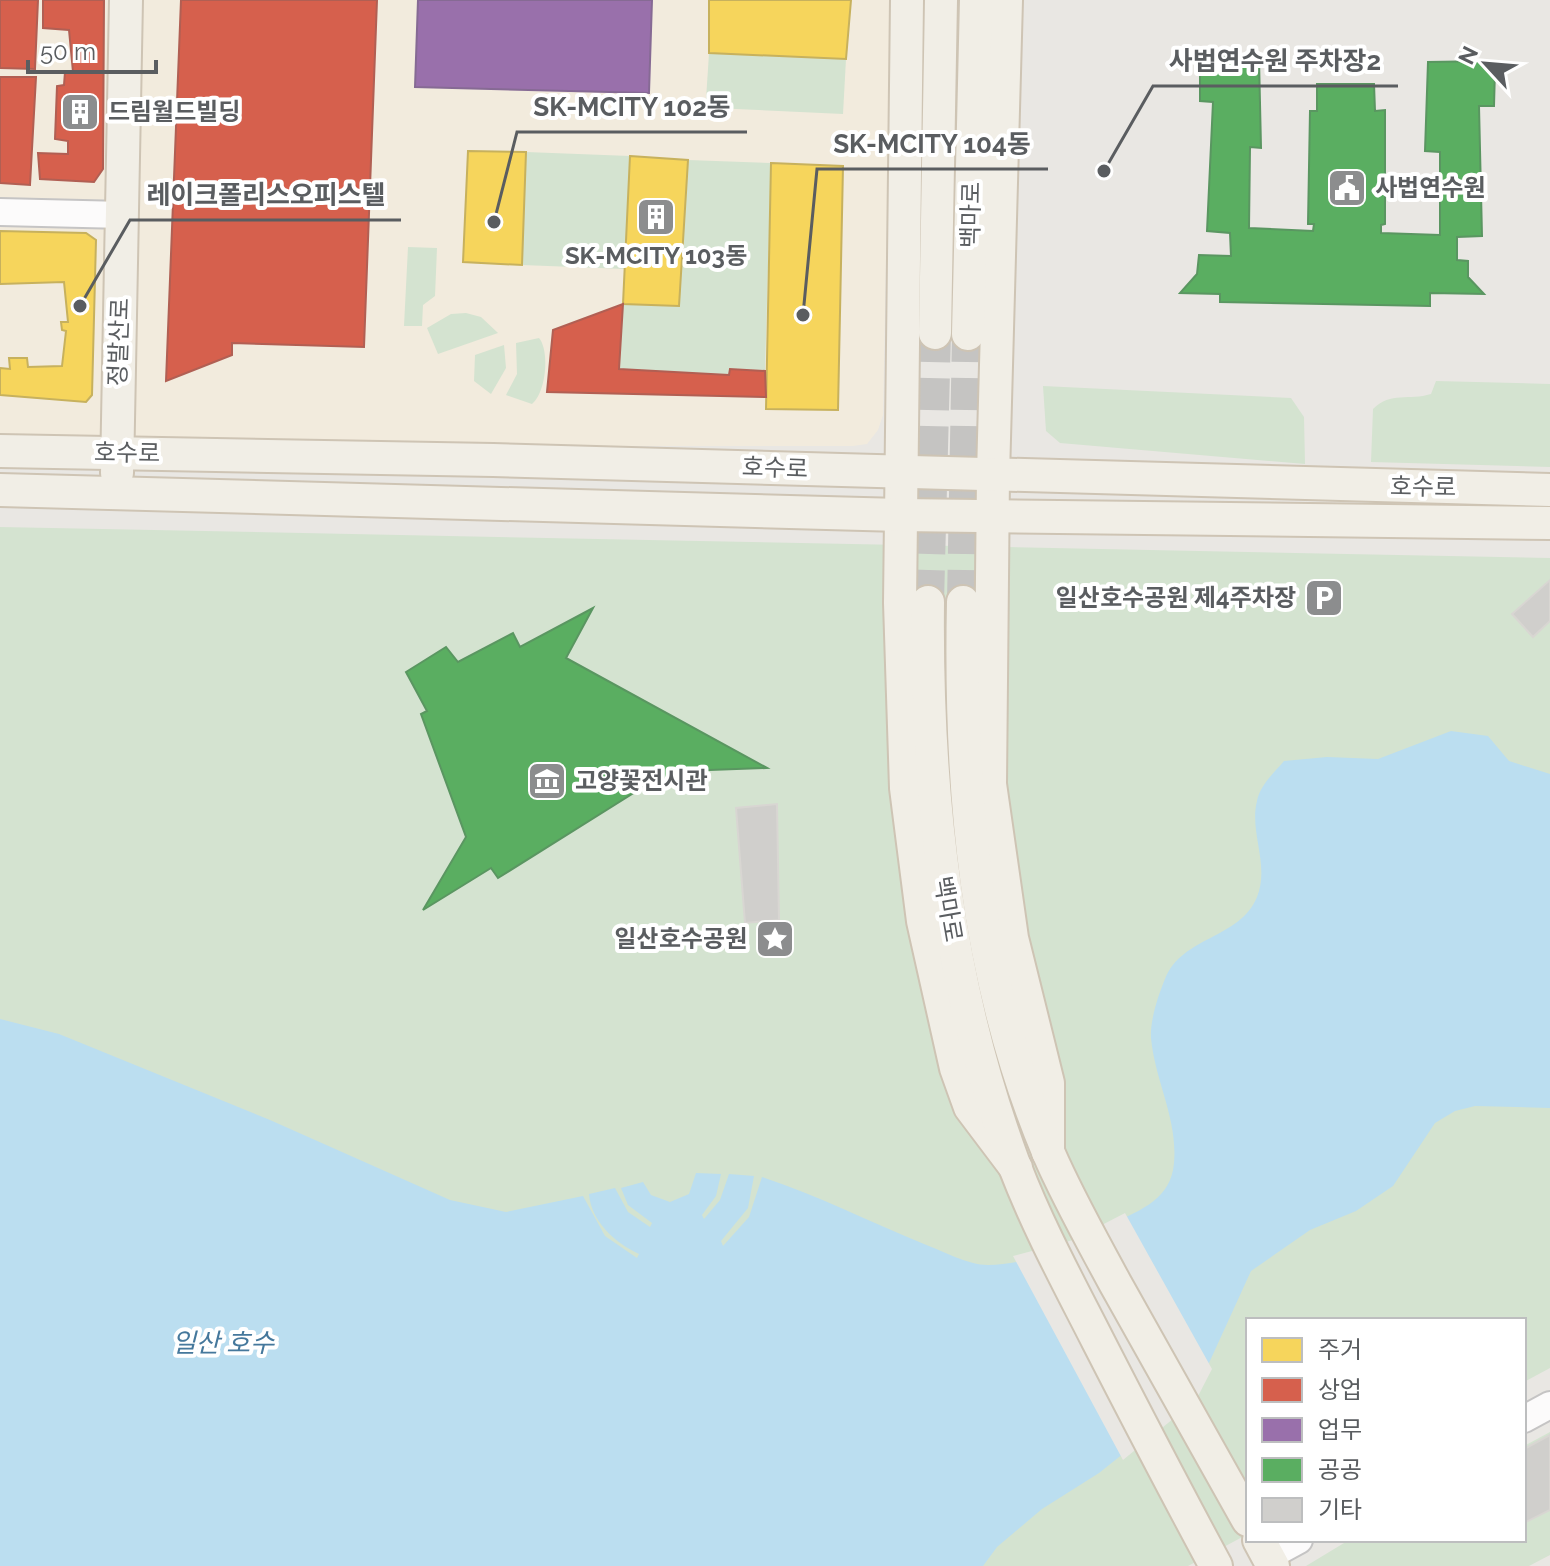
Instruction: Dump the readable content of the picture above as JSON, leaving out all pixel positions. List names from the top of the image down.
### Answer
{
  "streets": {
    "main road": ["백마로", "정발산로", "호수로"]
  },
  "crossings": [
    ["정발산로", "호수로"]
  ],
  "water": ["일산 호수"],
  "places": {
    "building": ["드림월드빌딩", "SK-MCITY 103동"],
    "other": [
      "사법연수원 주차장2",
      "SK-MCITY 102동",
      "레이크폴리스오피스텔",
      "SK-MCITY 104동"
    ],
    "public building": ["사법연수원"],
    "parking": ["일산호수공원 제4주차장"],
    "museum": ["고양꽃전시관"],
    "place": ["일산호수공원"]
  },
  "legend": [
    "주거",
    "상업",
    "업무",
    "공공",
    "기타"
  ],
  "scale_bar": "50 m",
  "north": "top left"
}
